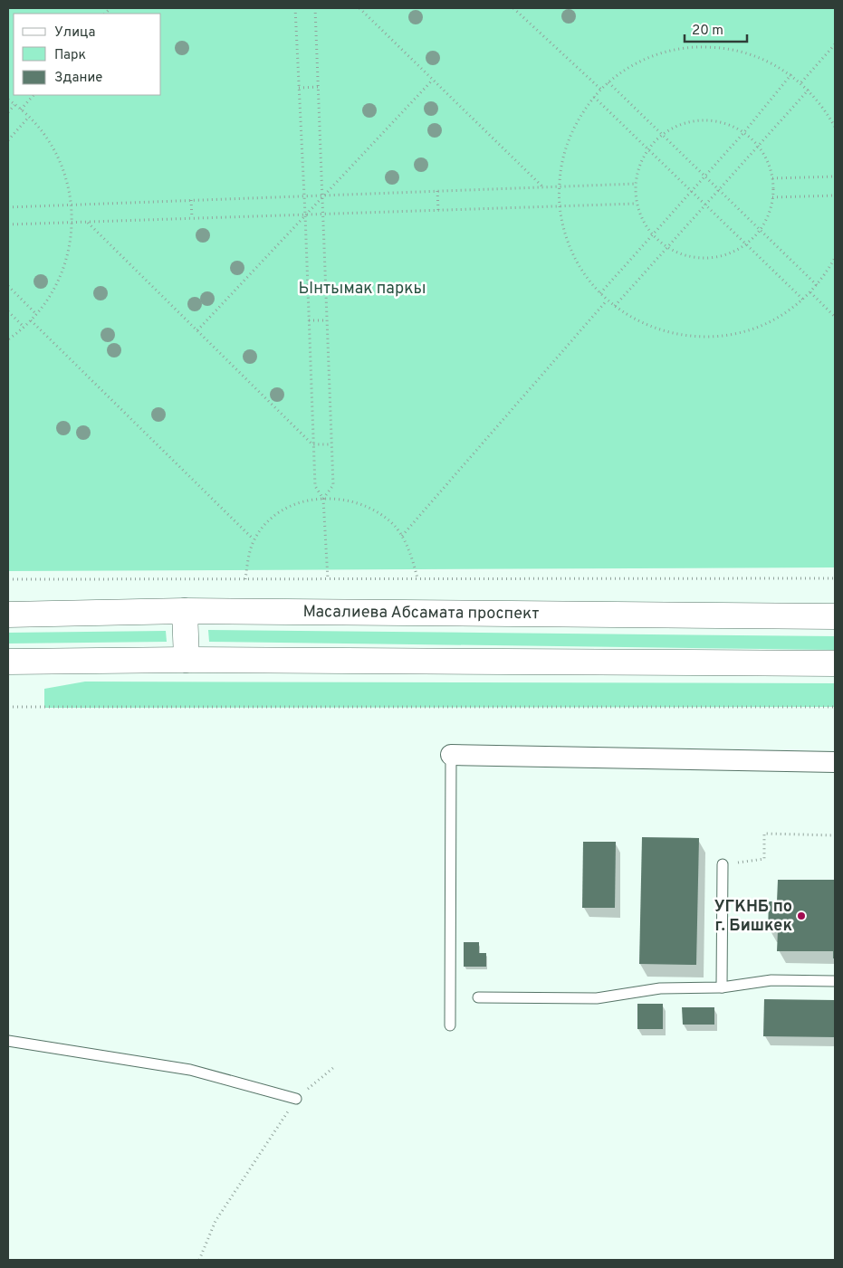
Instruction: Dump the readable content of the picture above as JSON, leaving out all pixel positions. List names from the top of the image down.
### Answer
{
  "streets": {
    "main road": ["Масалиева Абсамата проспект"]
  },
  "parks": ["Ынтымак паркы"],
  "places": ["УГКНБ по г. Бишкек"],
  "legend": ["Улица", "Парк", "Здание"],
  "scale_bar": "20 m"
}
